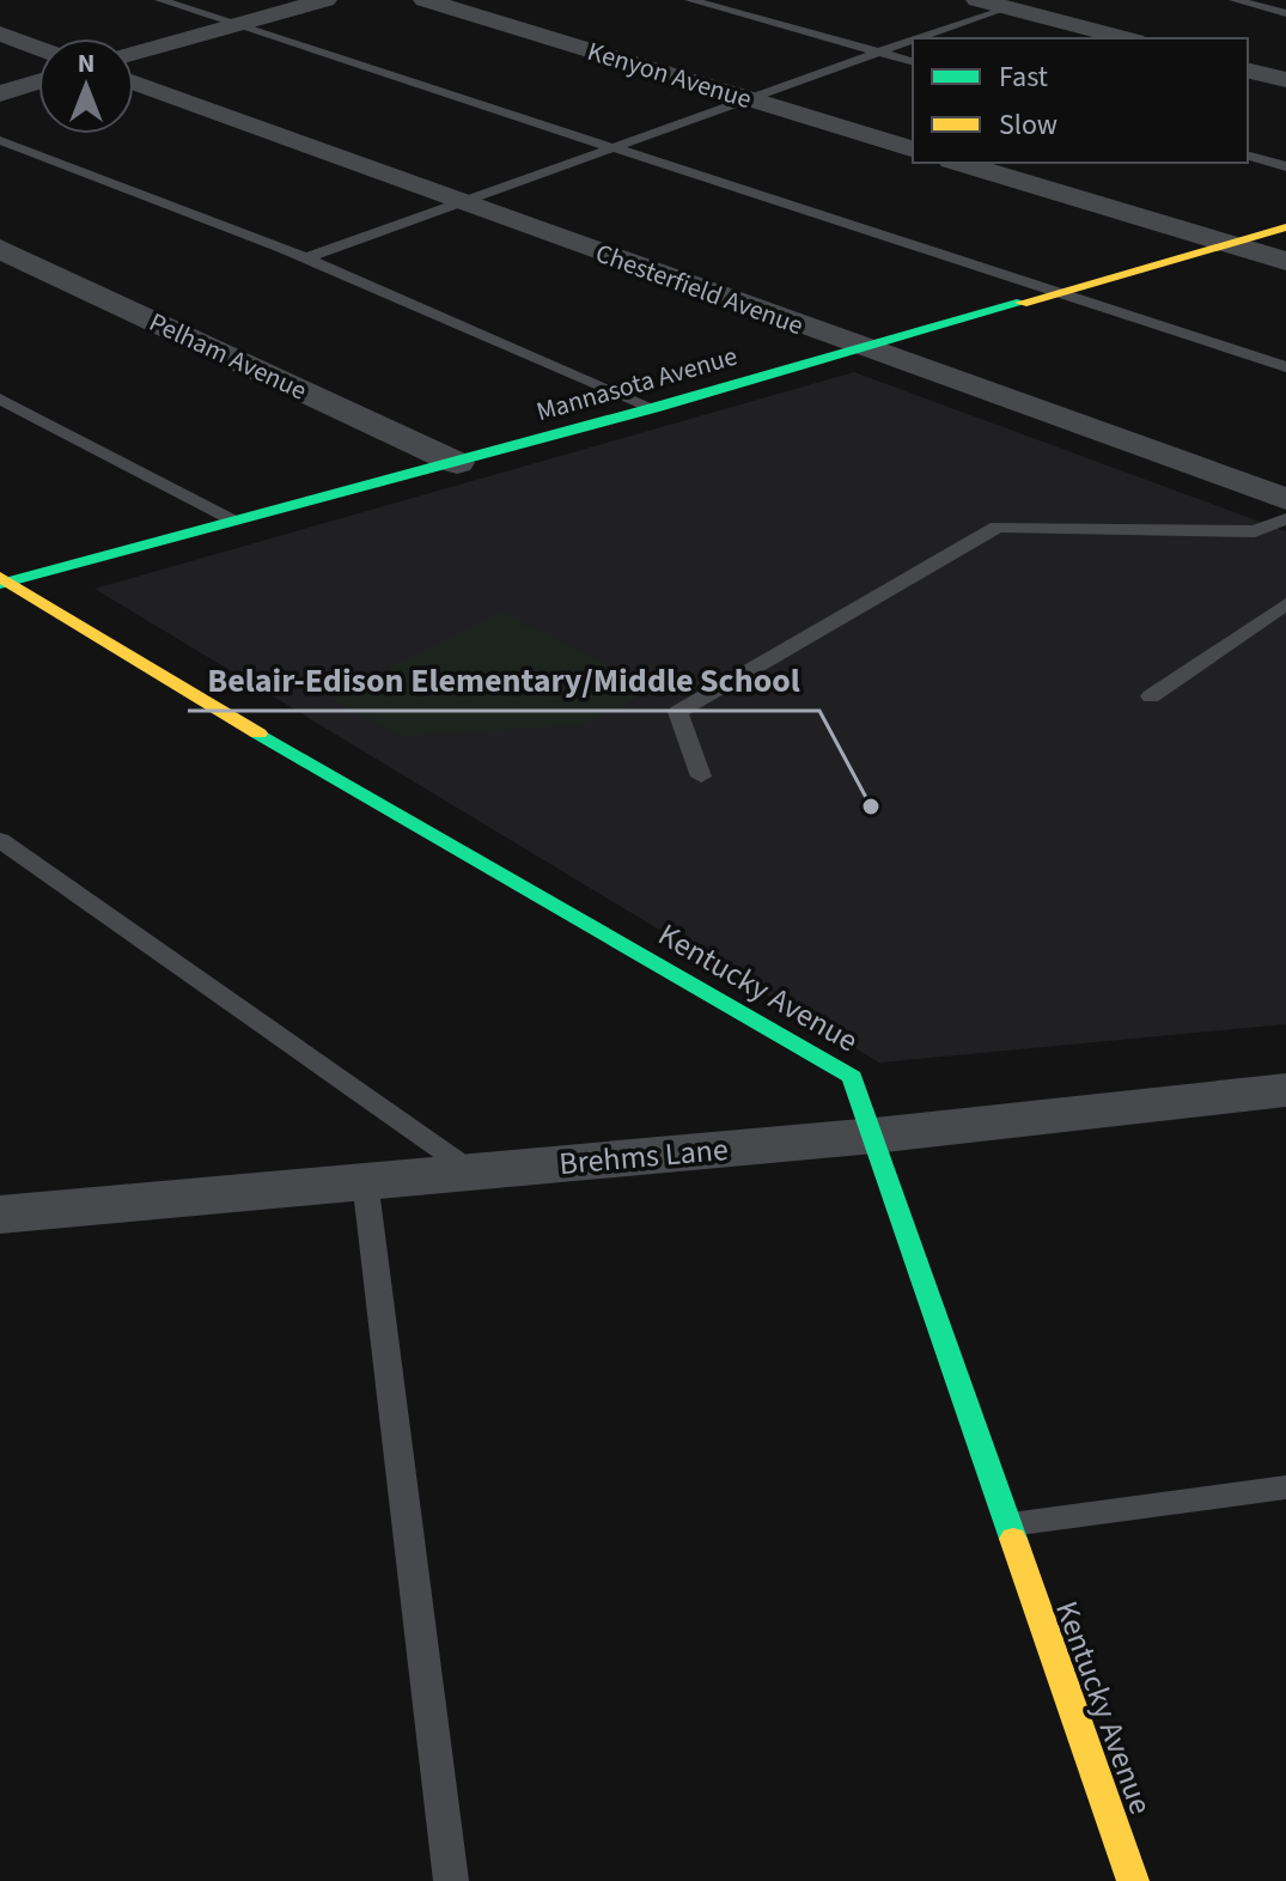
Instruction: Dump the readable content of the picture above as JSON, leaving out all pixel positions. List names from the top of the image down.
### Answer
{
  "streets": {
    "street": [
      "Kenyon Avenue",
      "Chesterfield Avenue",
      "Pelham Avenue",
      "Mannasota Avenue",
      "Kentucky Avenue",
      "Brehms Lane"
    ]
  },
  "crossings": [
    ["Chesterfield Avenue", "Mannasota Avenue"],
    ["Pelham Avenue", "Mannasota Avenue"],
    ["Mannasota Avenue", "Kentucky Avenue"],
    ["Kentucky Avenue", "Brehms Lane"]
  ],
  "places": ["Belair-Edison Elementary/Middle School"],
  "legend": ["Fast", "Slow"],
  "north": "top"
}
